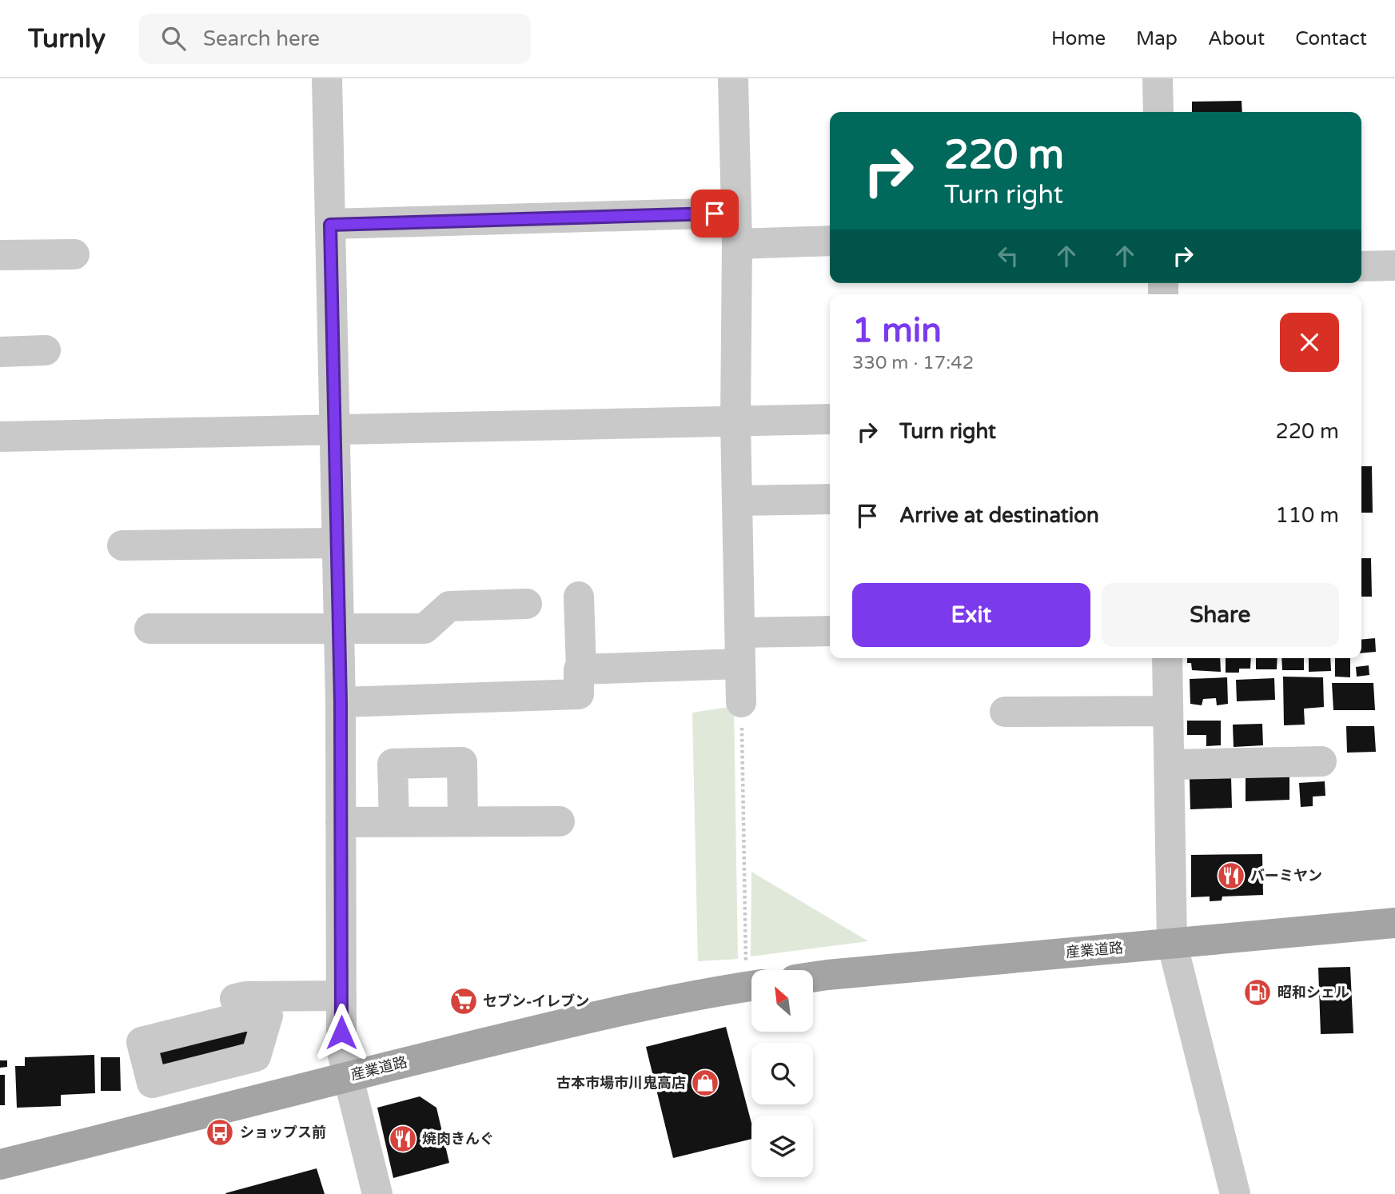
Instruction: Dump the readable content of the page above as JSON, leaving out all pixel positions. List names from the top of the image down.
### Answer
{
  "streets": {
    "main road": ["産業道路"]
  },
  "places": {
    "restaurant": ["バーミヤン", "焼肉きんぐ"],
    "fuel station": ["昭和シェル"],
    "supermarket": ["セブン-イレブン"],
    "shop": ["古本市場市川鬼高店"],
    "bus stop": ["ショップス前"]
  },
  "north": "top left",
  "page": {
    "header": "Turnly",
    "search": "Search here",
    "nav": [
      "Home",
      "Map",
      "About",
      "Contact"
    ],
    "turn": ["220 m", "Turn right"],
    "heading": ["1 min", "330 m · 17:42"],
    "list": [
      {
        "name": "Turn right",
        "value": "220 m"
      },
      {
        "name": "Arrive at destination",
        "value": "110 m"
      }
    ],
    "buttons": ["Exit", "Share"]
  }
}
